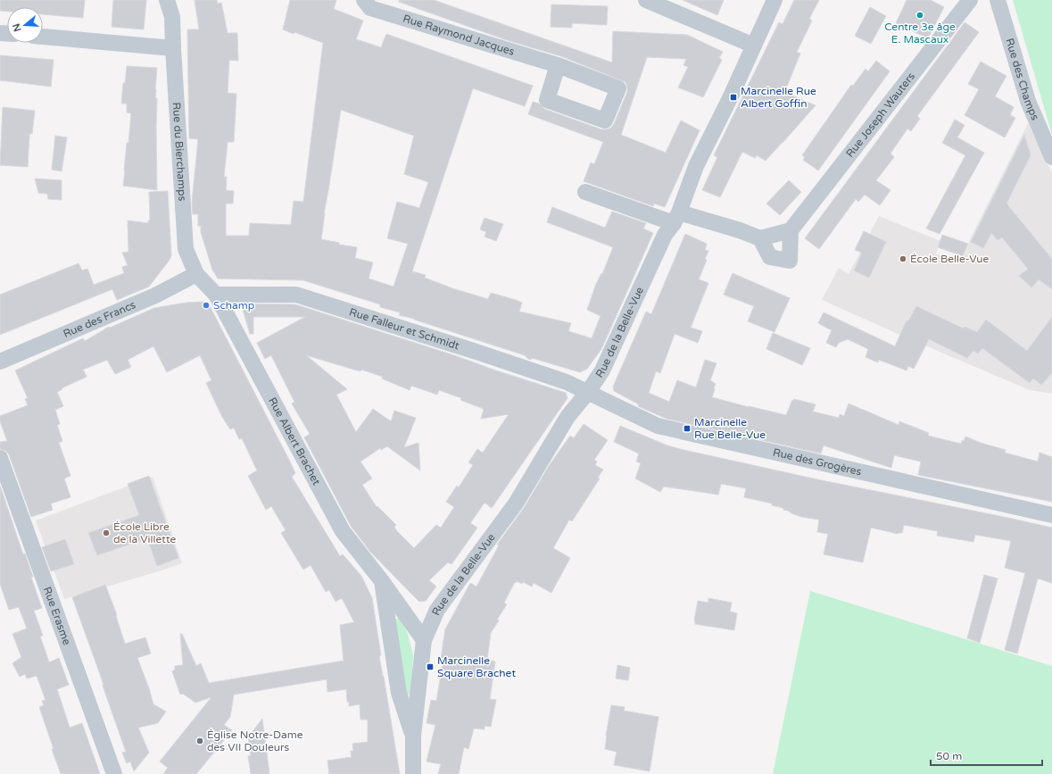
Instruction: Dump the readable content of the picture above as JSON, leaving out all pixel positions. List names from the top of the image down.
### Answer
{
  "streets": {
    "street": [
      "Rue Raymond Jacques",
      "Rue des Champs",
      "Rue Joseph Wauters",
      "Rue du Bierchamps",
      "Rue des Francs",
      "Rue Falleur et Schmidt",
      "Rue de la Belle-Vue",
      "Rue Albert Brachet",
      "Rue des Grogères",
      "Rue Erasme"
    ]
  },
  "crossings": [
    ["Rue du Bierchamps", "Rue des Francs"],
    ["Rue du Bierchamps", "Rue Falleur et Schmidt"],
    ["Rue du Bierchamps", "Rue Albert Brachet"],
    ["Rue Falleur et Schmidt", "Rue de la Belle-Vue"],
    ["Rue Falleur et Schmidt", "Rue Albert Brachet"],
    ["Rue Falleur et Schmidt", "Rue des Grogères"],
    ["Rue de la Belle-Vue", "Rue Albert Brachet"],
    ["Rue de la Belle-Vue", "Rue des Grogères"]
  ],
  "places": {
    "other": [
      "Centre 3e âge E. Mascaux",
      "École Belle-Vue",
      "Schamp",
      "École Libre de la Villette",
      "Église Notre-Dame des VII Douleurs"
    ],
    "transit": ["Marcinelle Rue Albert Goffin", "Marcinelle Rue Belle-Vue", "Marcinelle Square Brachet"]
  },
  "scale_bar": "50 m",
  "north": "left"
}
